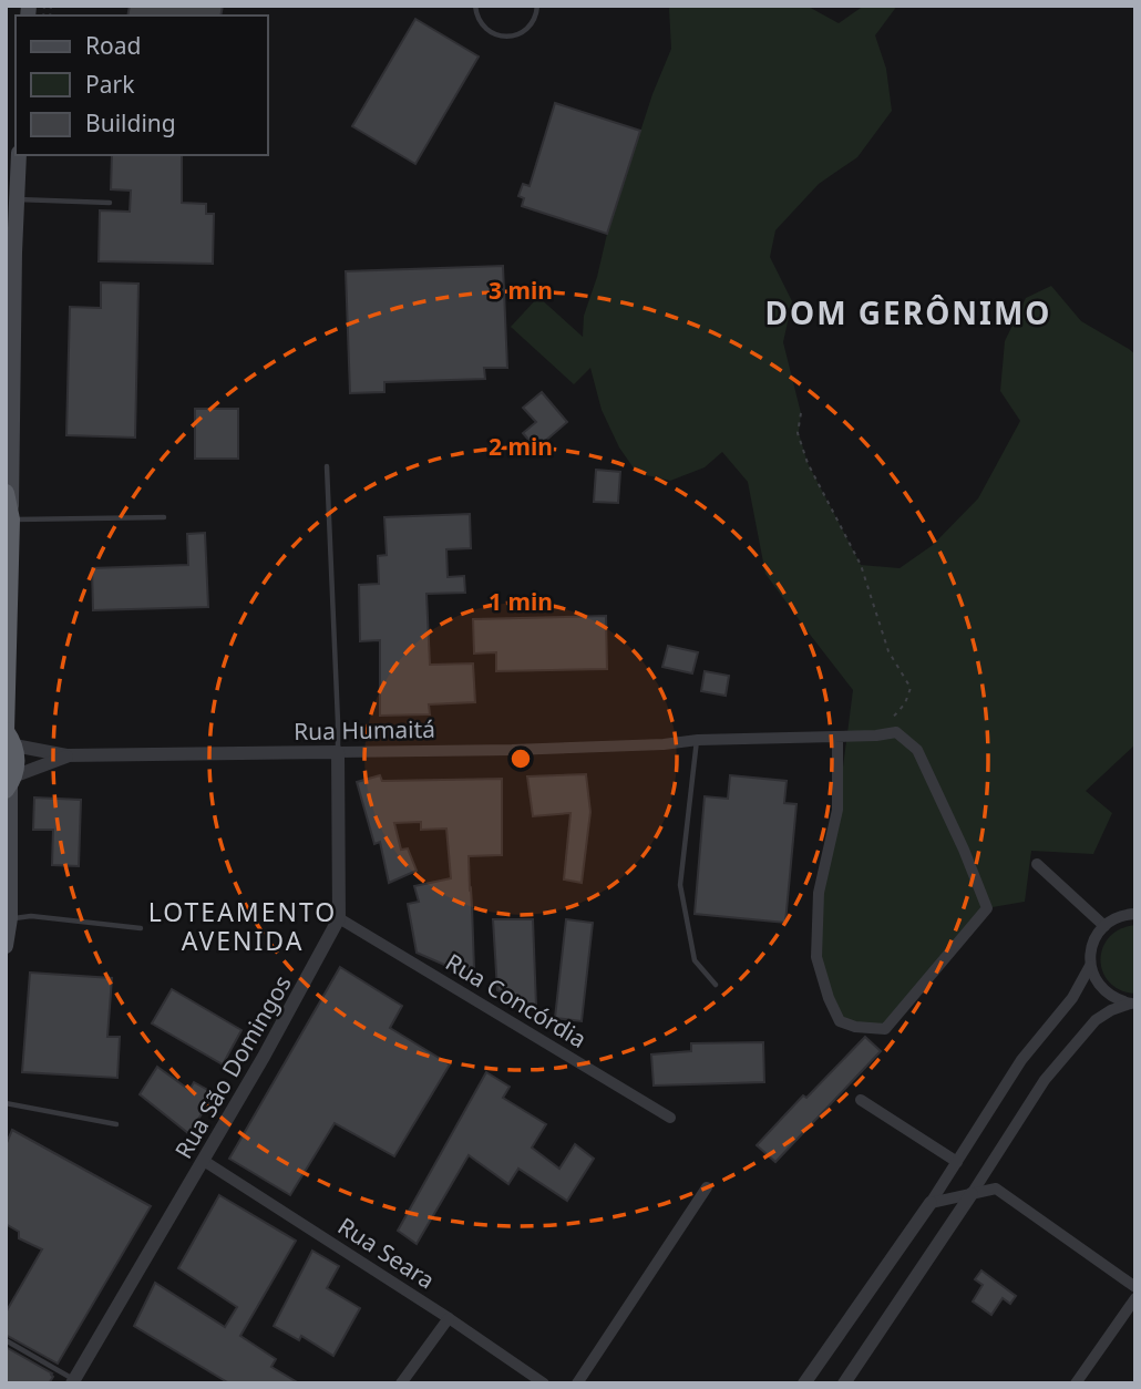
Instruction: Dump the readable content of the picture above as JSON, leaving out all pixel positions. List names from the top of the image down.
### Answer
{
  "streets": {
    "street": [
      "Rua Humaitá",
      "Rua Concórdia",
      "Rua São Domingos",
      "Rua Seara"
    ]
  },
  "crossings": [
    ["Rua Humaitá", "Rua São Domingos"],
    ["Rua Concórdia", "Rua São Domingos"],
    ["Rua São Domingos", "Rua Seara"]
  ],
  "districts": ["DOM GERÔNIMO", "LOTEAMENTO AVENIDA"],
  "legend": ["Road", "Park", "Building"],
  "rings": ["3 min", "2 min", "1 min"]
}
